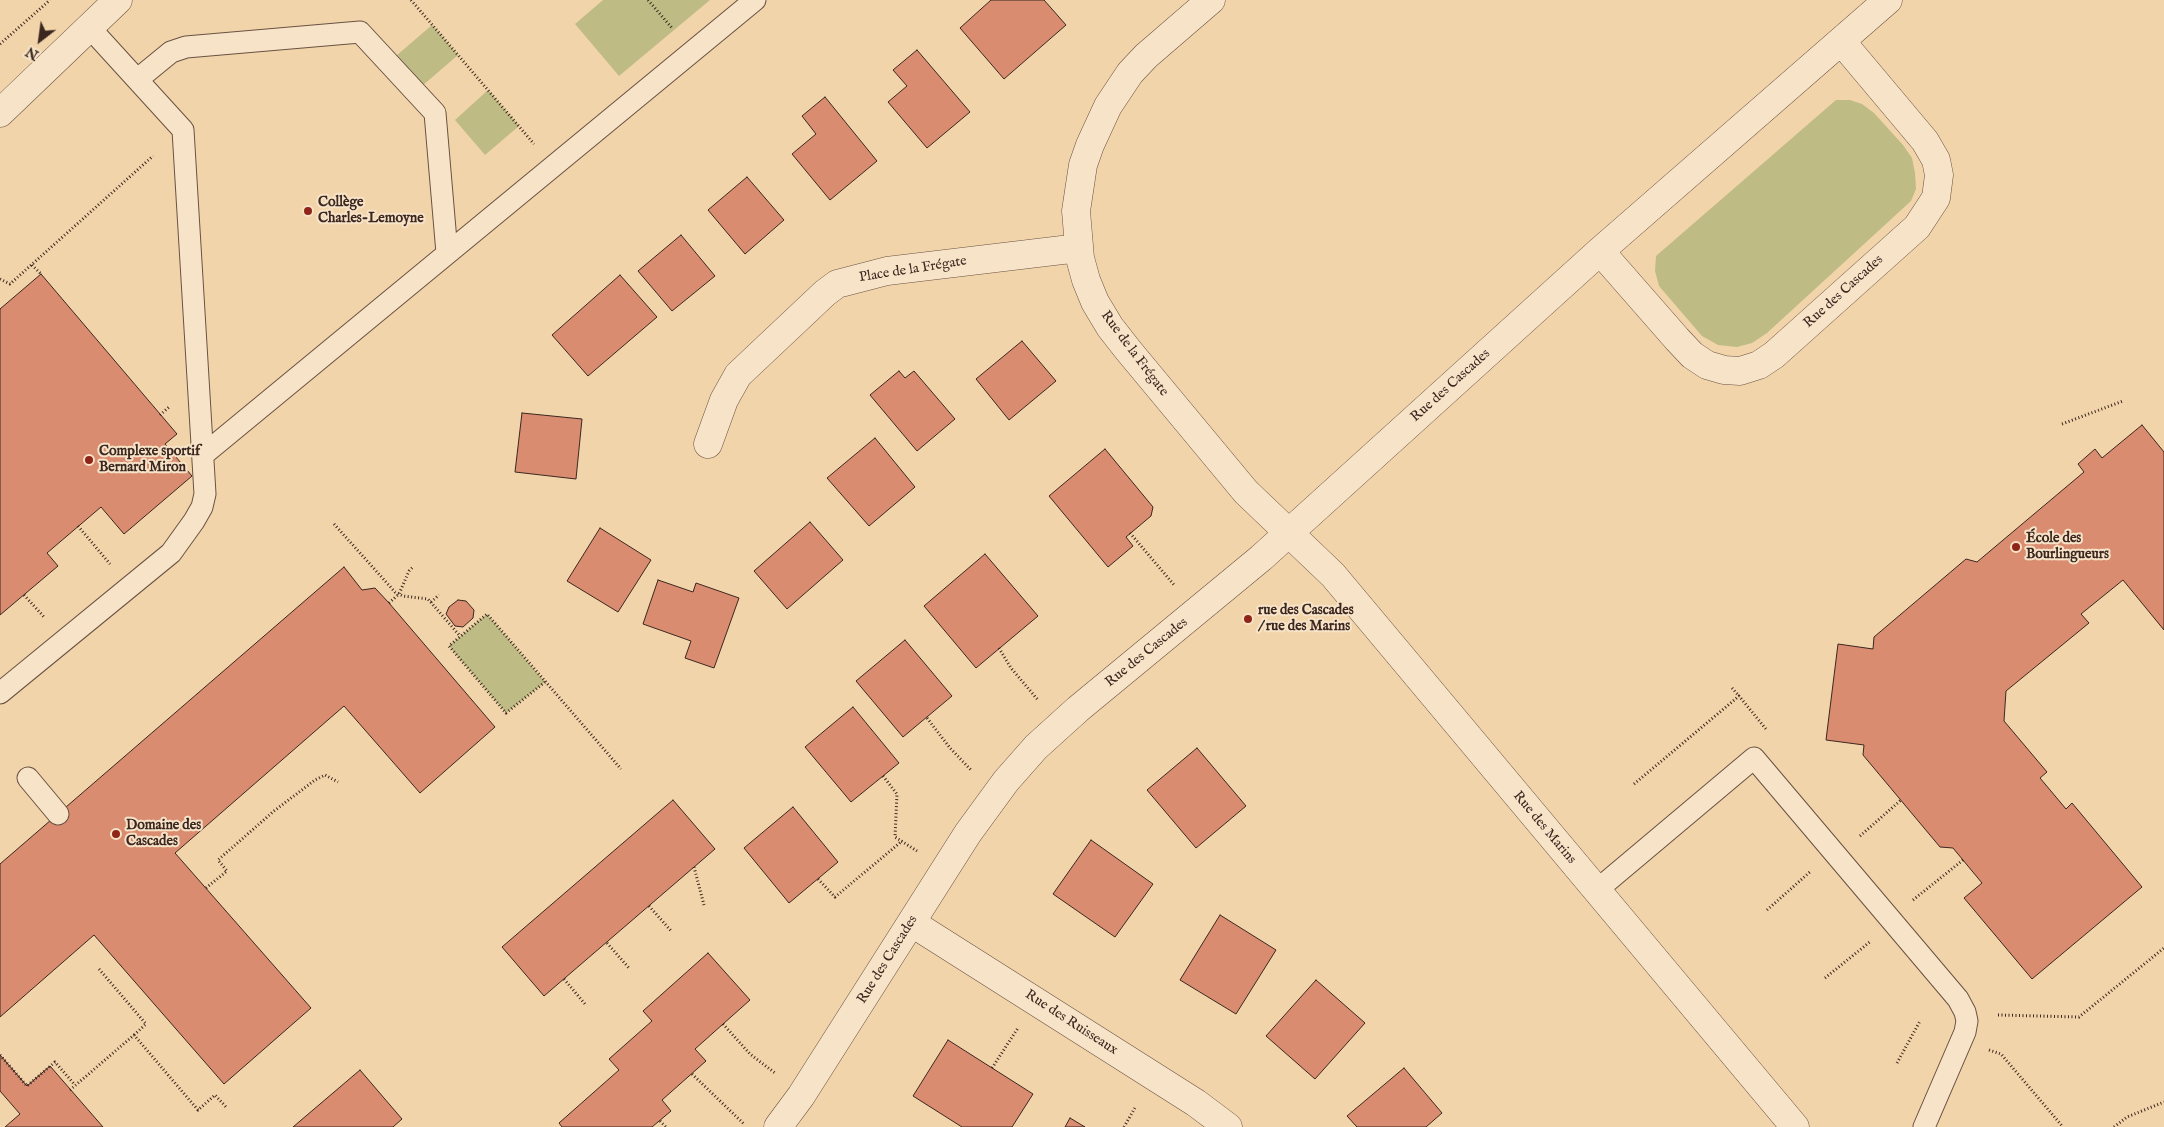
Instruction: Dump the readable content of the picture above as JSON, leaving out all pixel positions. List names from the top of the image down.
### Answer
{
  "streets": {
    "street": [
      "Place de la Frégate",
      "Rue des Cascades",
      "Rue de la Frégate",
      "Rue des Marins",
      "Rue des Ruisseaux"
    ]
  },
  "crossings": [
    ["Place de la Frégate", "Rue de la Frégate"],
    ["Rue des Cascades", "Rue de la Frégate"],
    ["Rue des Cascades", "Rue des Marins"],
    ["Rue des Cascades", "Rue des Ruisseaux"],
    ["Rue de la Frégate", "Rue des Marins"]
  ],
  "places": [
    "Collège Charles-Lemoyne",
    "Complexe sportif Bernard Miron",
    "École des Bourlingueurs",
    "rue des Cascades / rue des Marins",
    "Domaine des Cascades"
  ],
  "north": "bottom left"
}
